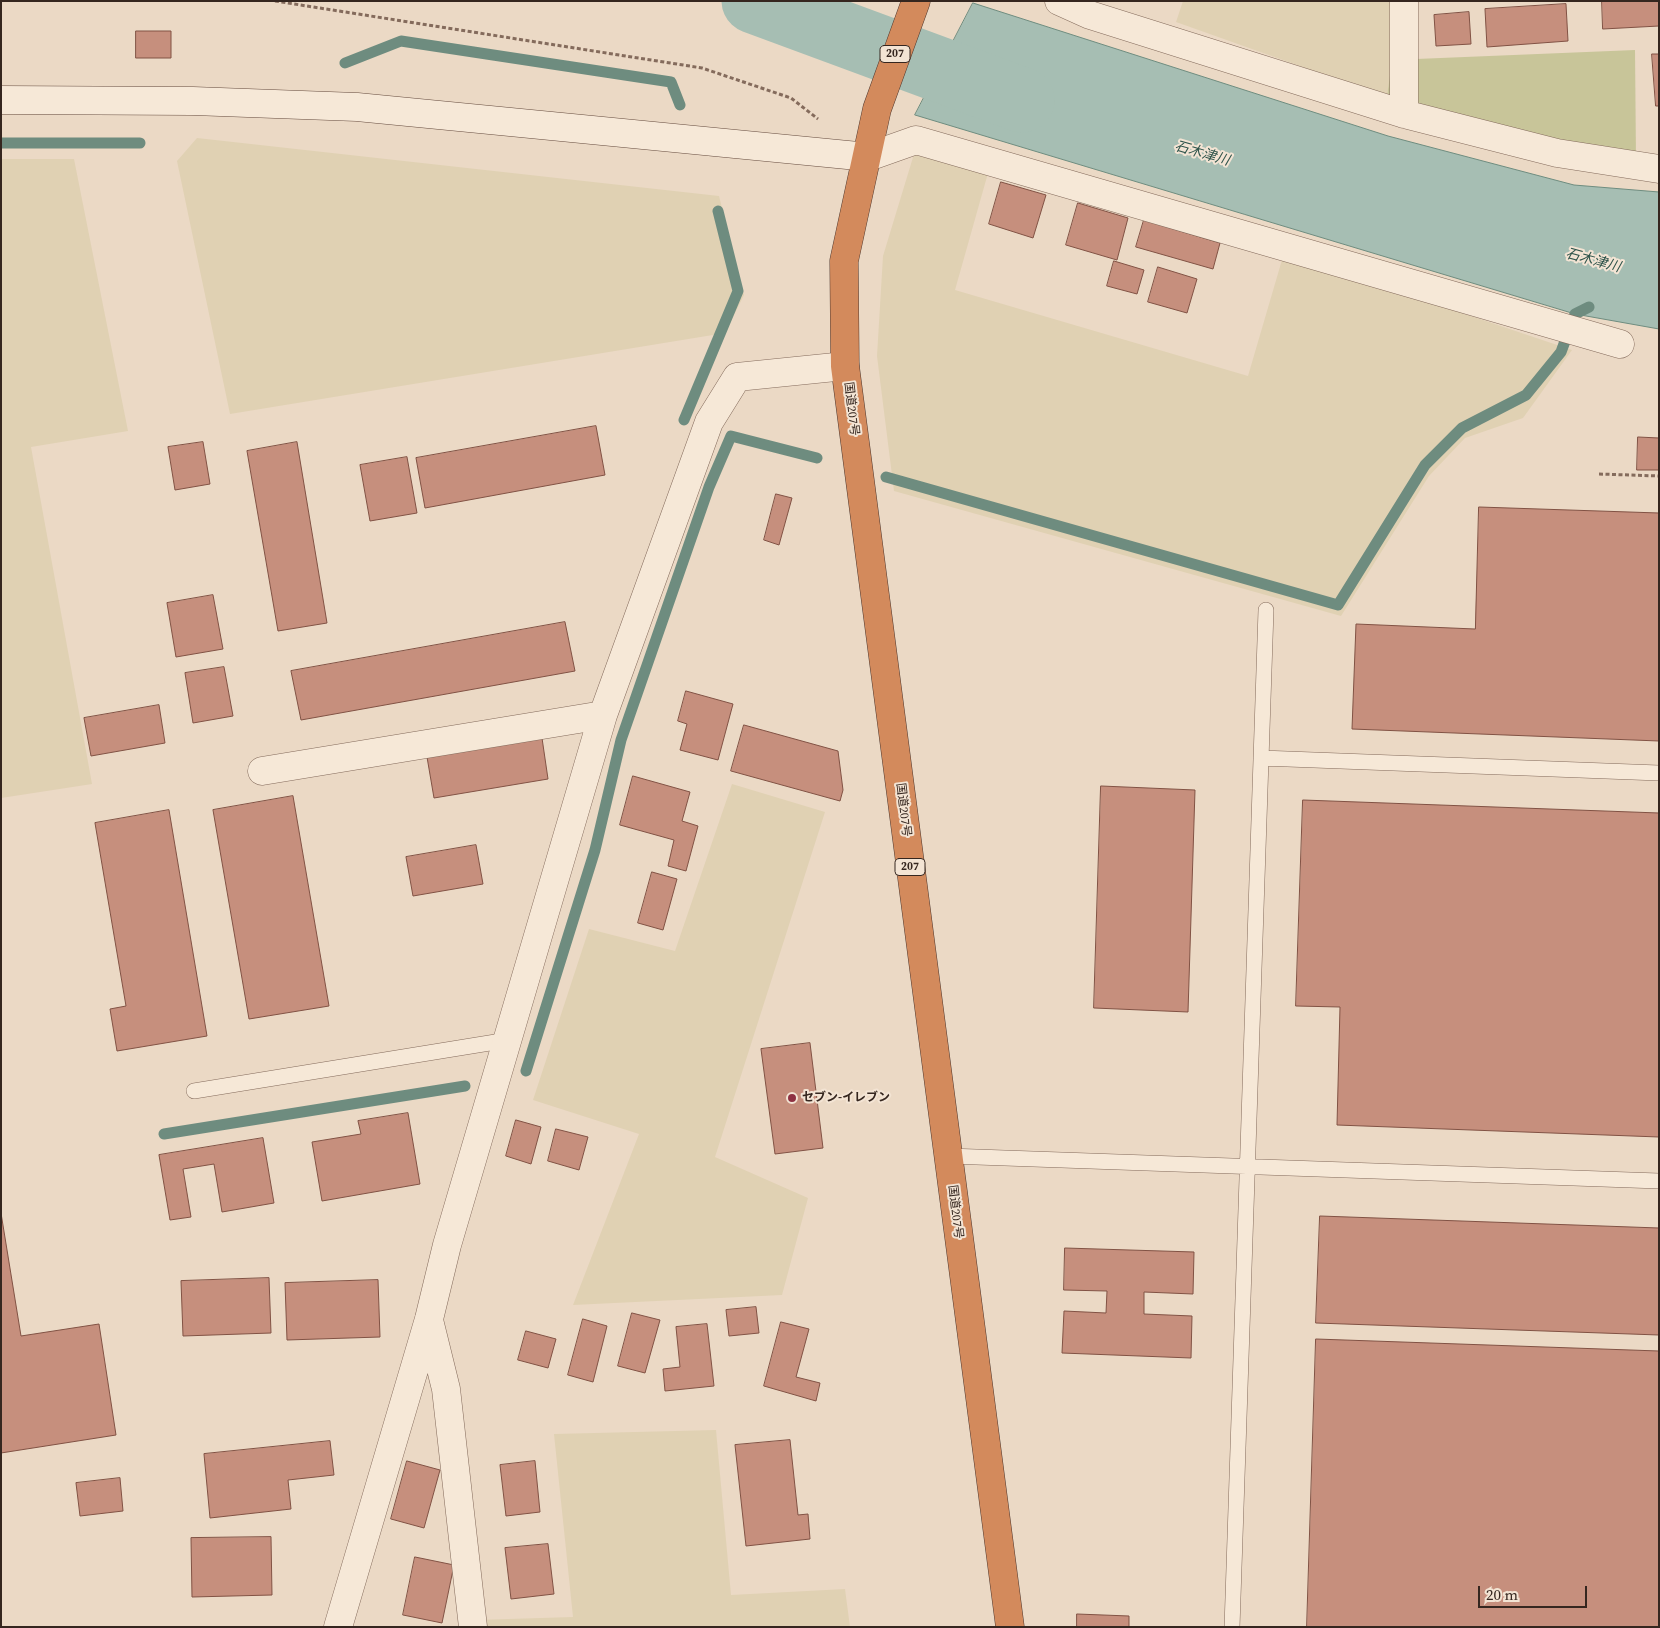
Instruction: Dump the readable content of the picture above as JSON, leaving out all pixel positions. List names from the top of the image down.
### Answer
{
  "streets": {
    "highway": ["207", "国道207号"]
  },
  "water": ["石木津川"],
  "places": ["セブン-イレブン"],
  "scale_bar": "20 m"
}
